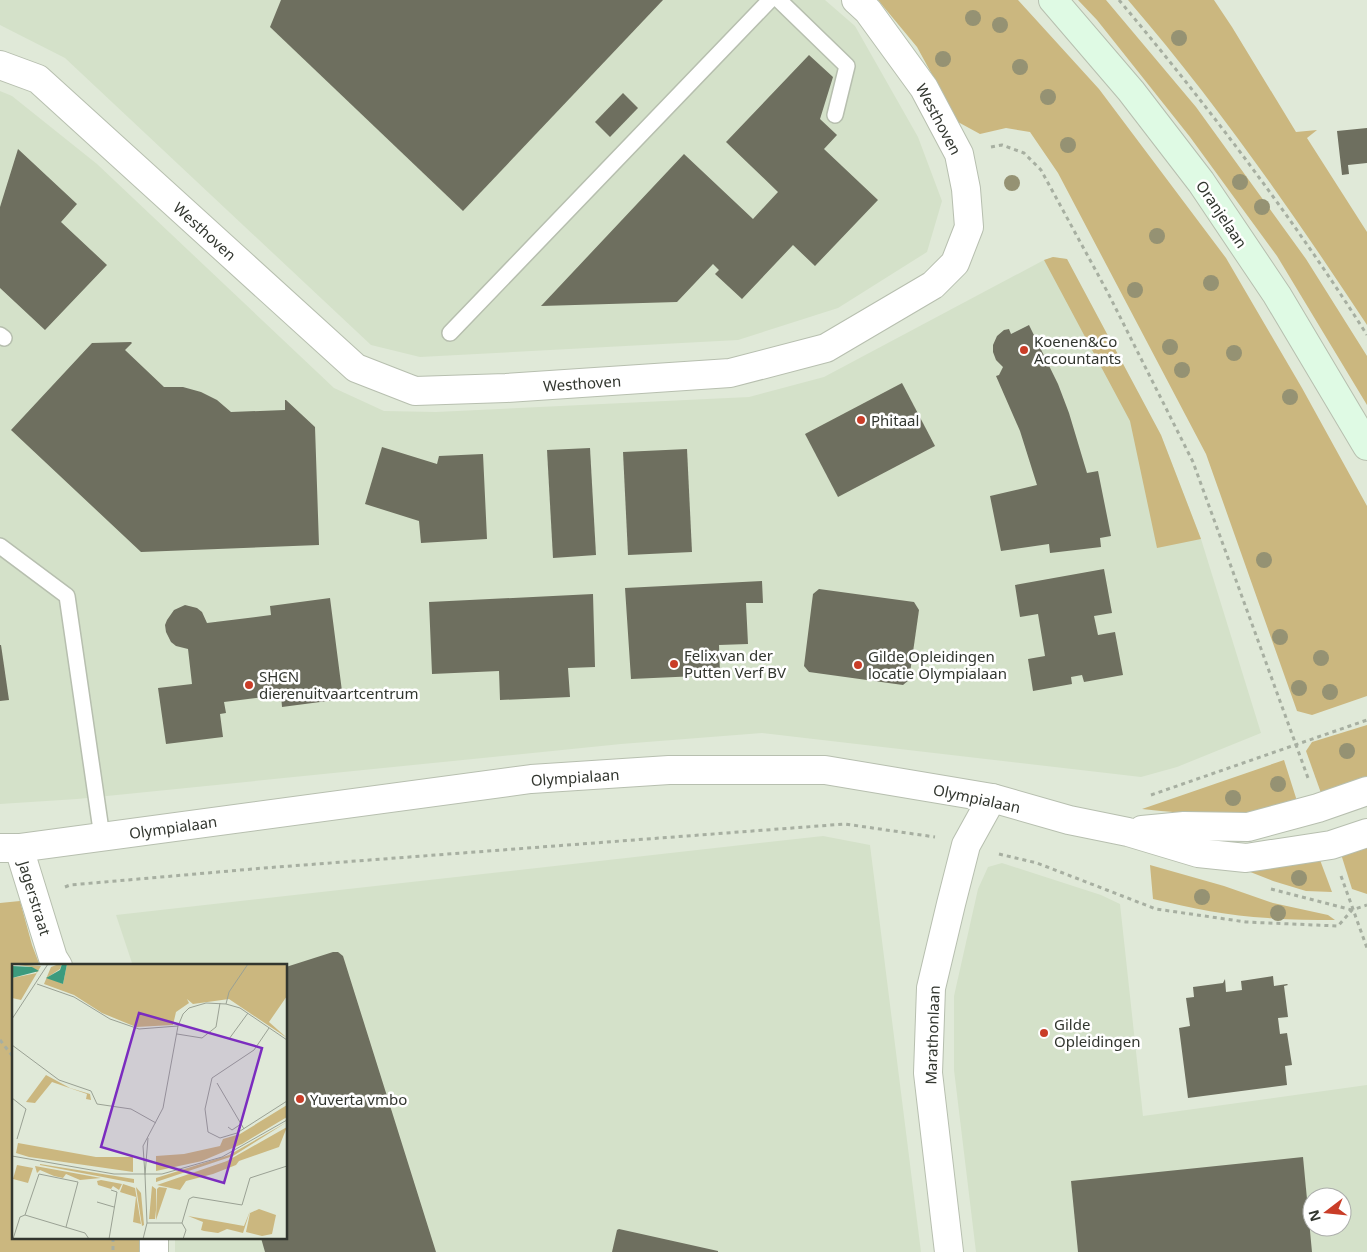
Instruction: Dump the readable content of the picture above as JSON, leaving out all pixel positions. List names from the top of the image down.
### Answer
{
  "streets": {
    "street": [
      "Westhoven",
      "Oranjelaan",
      "Olympialaan",
      "Jagerstraat",
      "Marathonlaan"
    ]
  },
  "crossings": [
    ["Olympialaan", "Jagerstraat"],
    ["Olympialaan", "Marathonlaan"]
  ],
  "places": [
    "Koenen&Co Accountants",
    "Phitaal",
    "Felix van der Putten Verf BV",
    "Gilde Opleidingen locatie Olympialaan",
    "SHCN dierenuitvaartcentrum",
    "Gilde Opleidingen",
    "Yuverta vmbo"
  ],
  "north": "left"
}
